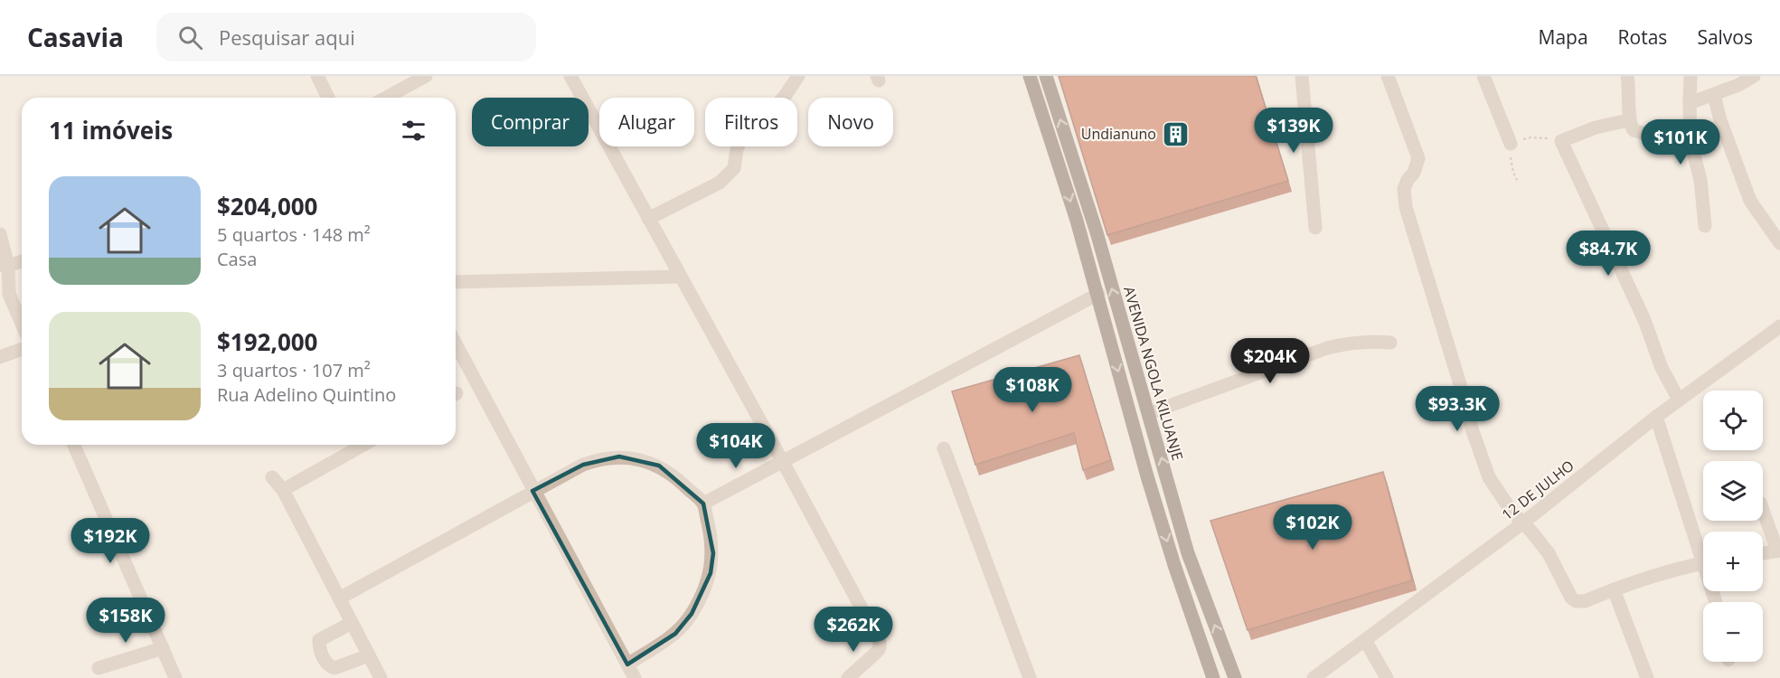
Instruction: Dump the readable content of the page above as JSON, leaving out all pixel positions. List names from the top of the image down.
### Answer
{
  "streets": {
    "main road": ["AVENIDA NGOLA KILUANJE"],
    "street": ["12 DE JULHO"]
  },
  "places": {
    "building": ["Undianuno"]
  },
  "page": {
    "header": "Casavia",
    "search": "Pesquisar aqui",
    "nav": ["Mapa", "Rotas", "Salvos"],
    "chip": [
      "Comprar",
      "Alugar",
      "Filtros",
      "Novo"
    ],
    "heading": "11 imóveis",
    "price": [
      "$139K",
      "$101K",
      "$84.7K",
      "$204K",
      "$108K",
      "$93.3K",
      "$104K",
      "$102K",
      "$192K",
      "$158K",
      "$262K"
    ],
    "list": [
      {
        "name": "$204,000",
        "note": "5 quartos · 148 m² · Casa"
      },
      {
        "name": "$192,000",
        "note": "3 quartos · 107 m² · Rua Adelino Quintino"
      }
    ],
    "map_buttons": ["+", "−"]
  }
}
